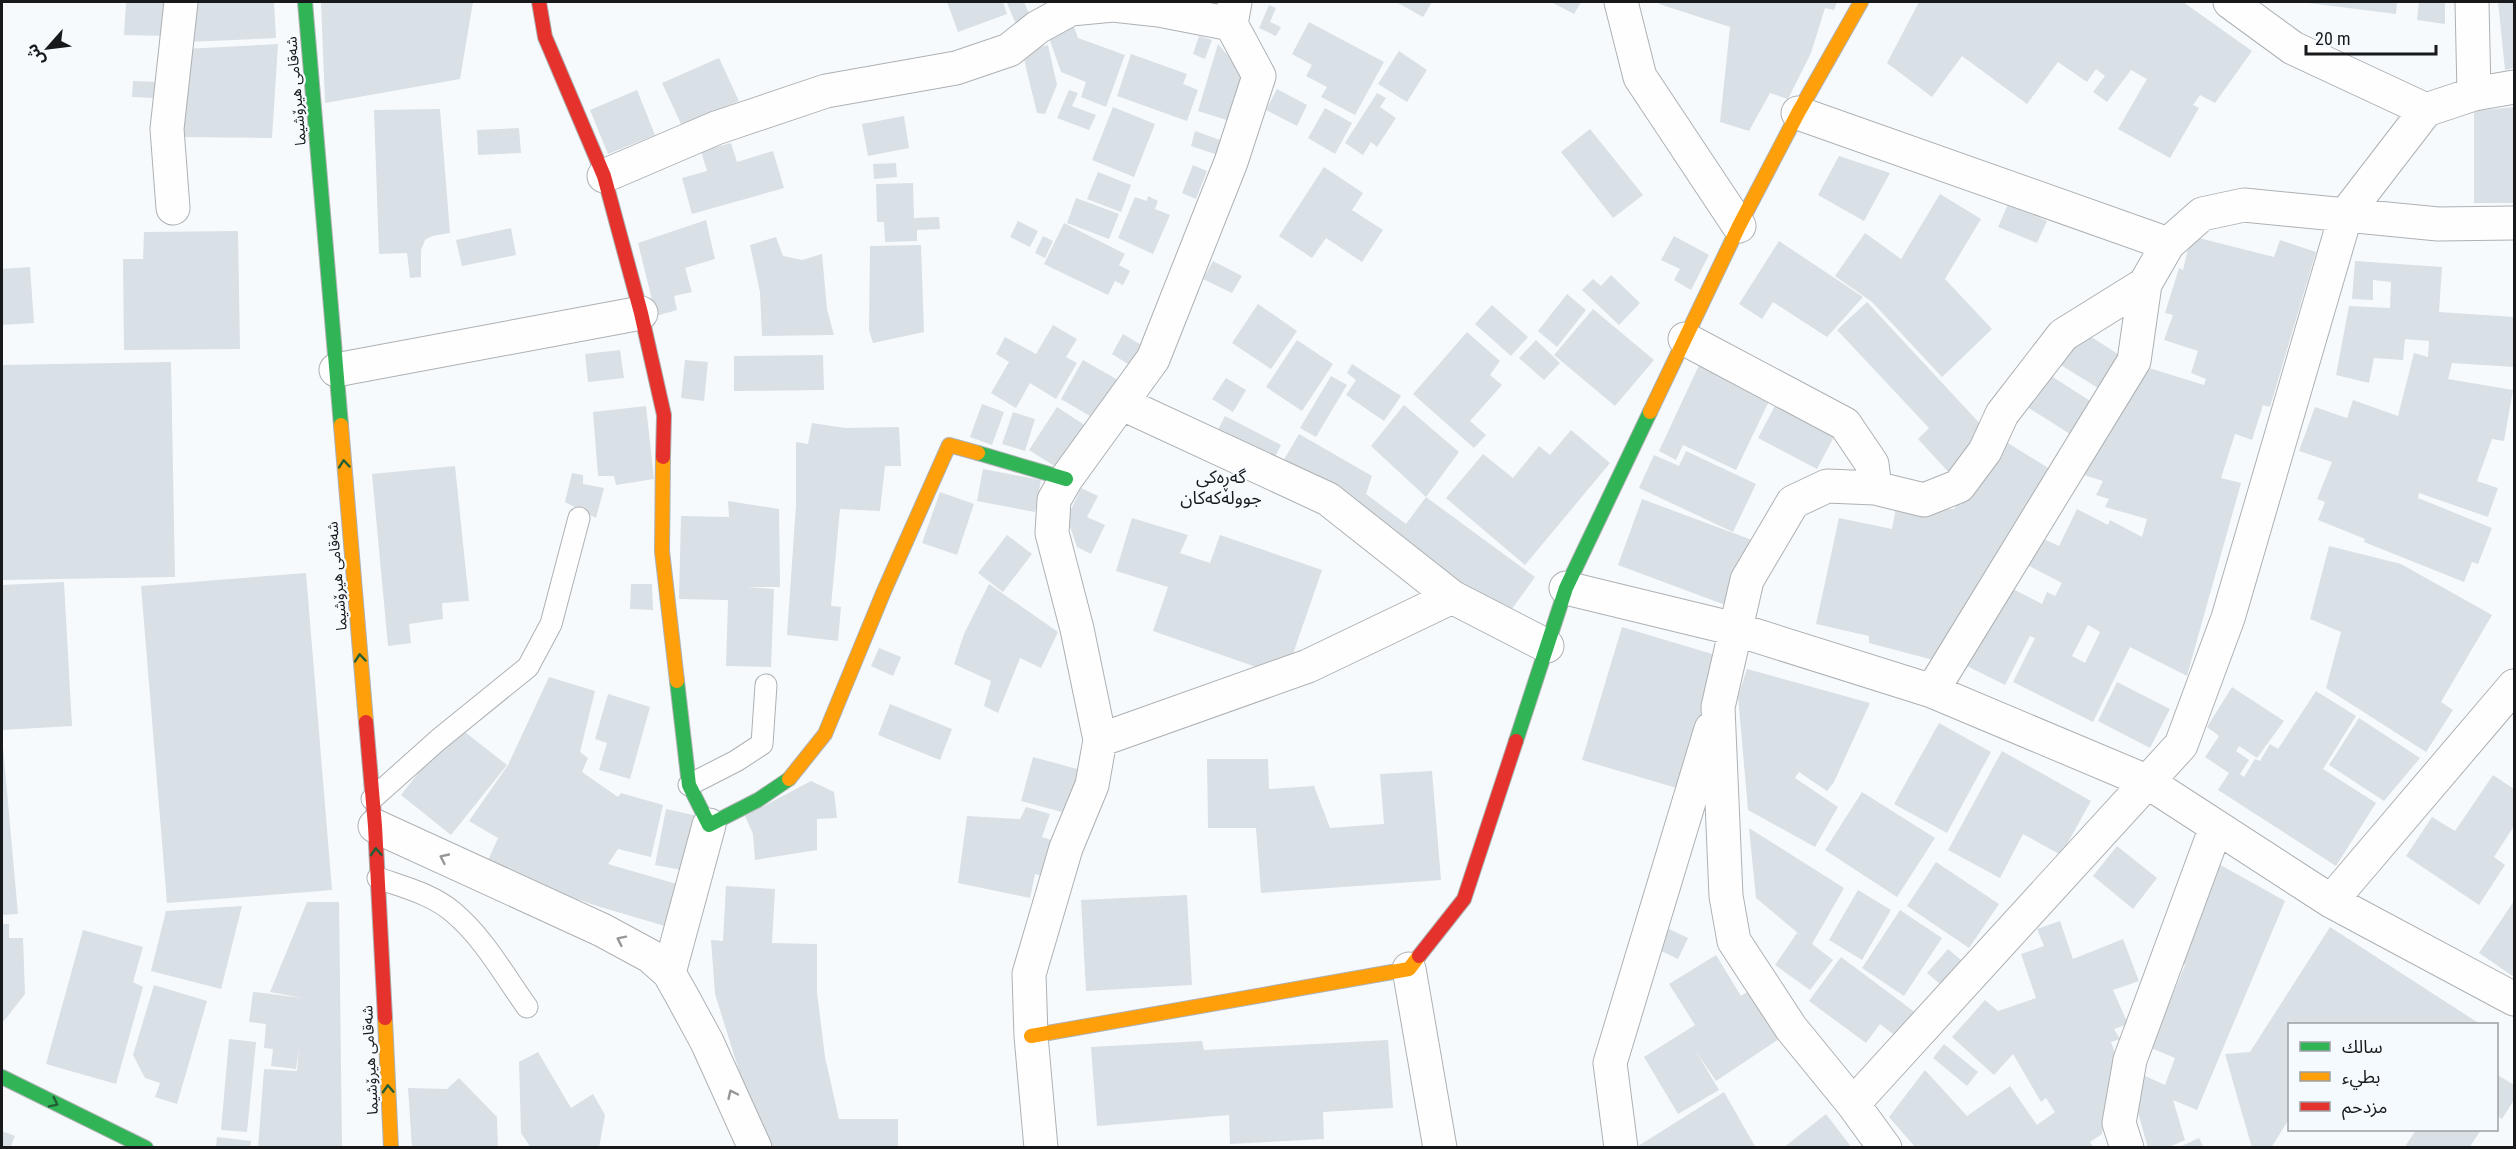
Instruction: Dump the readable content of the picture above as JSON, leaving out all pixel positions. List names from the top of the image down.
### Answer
{
  "streets": {
    "street": ["شەقامی هیرۆشیما"]
  },
  "one_way": ["شەقامی هیرۆشیما"],
  "districts": ["گەڕەکی جوولەکەکان"],
  "legend": ["سالك", "بطيء", "مزدحم"],
  "scale_bar": "20 m",
  "north": "bottom left"
}
